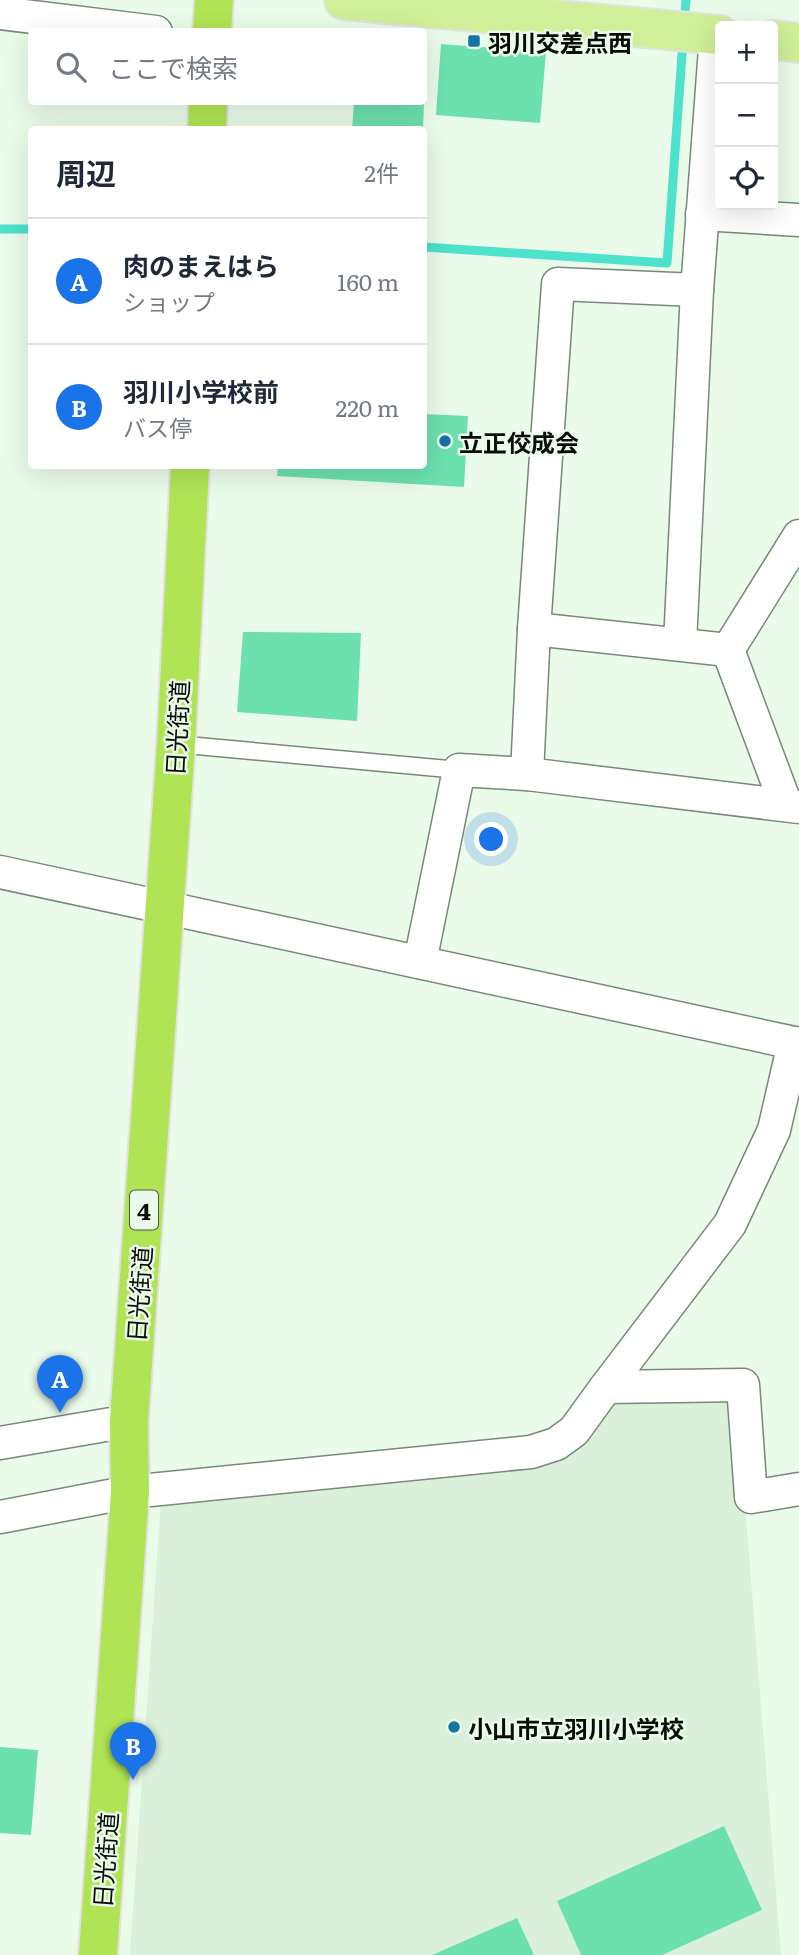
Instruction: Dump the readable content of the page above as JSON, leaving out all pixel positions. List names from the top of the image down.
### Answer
{
  "streets": {
    "highway": ["日光街道", "4"]
  },
  "places": {
    "transit": ["羽川交差点西"],
    "other": ["立正佼成会", "小山市立羽川小学校"]
  },
  "page": {
    "map_buttons": ["+", "−"],
    "search": "ここで検索",
    "heading": ["周辺", "2件"],
    "list": [
      {
        "mark": "A",
        "name": "肉のまえはら",
        "note": "ショップ",
        "value": "160 m"
      },
      {
        "mark": "B",
        "name": "羽川小学校前",
        "note": "バス停",
        "value": "220 m"
      }
    ],
    "pins": ["A", "B"]
  }
}
